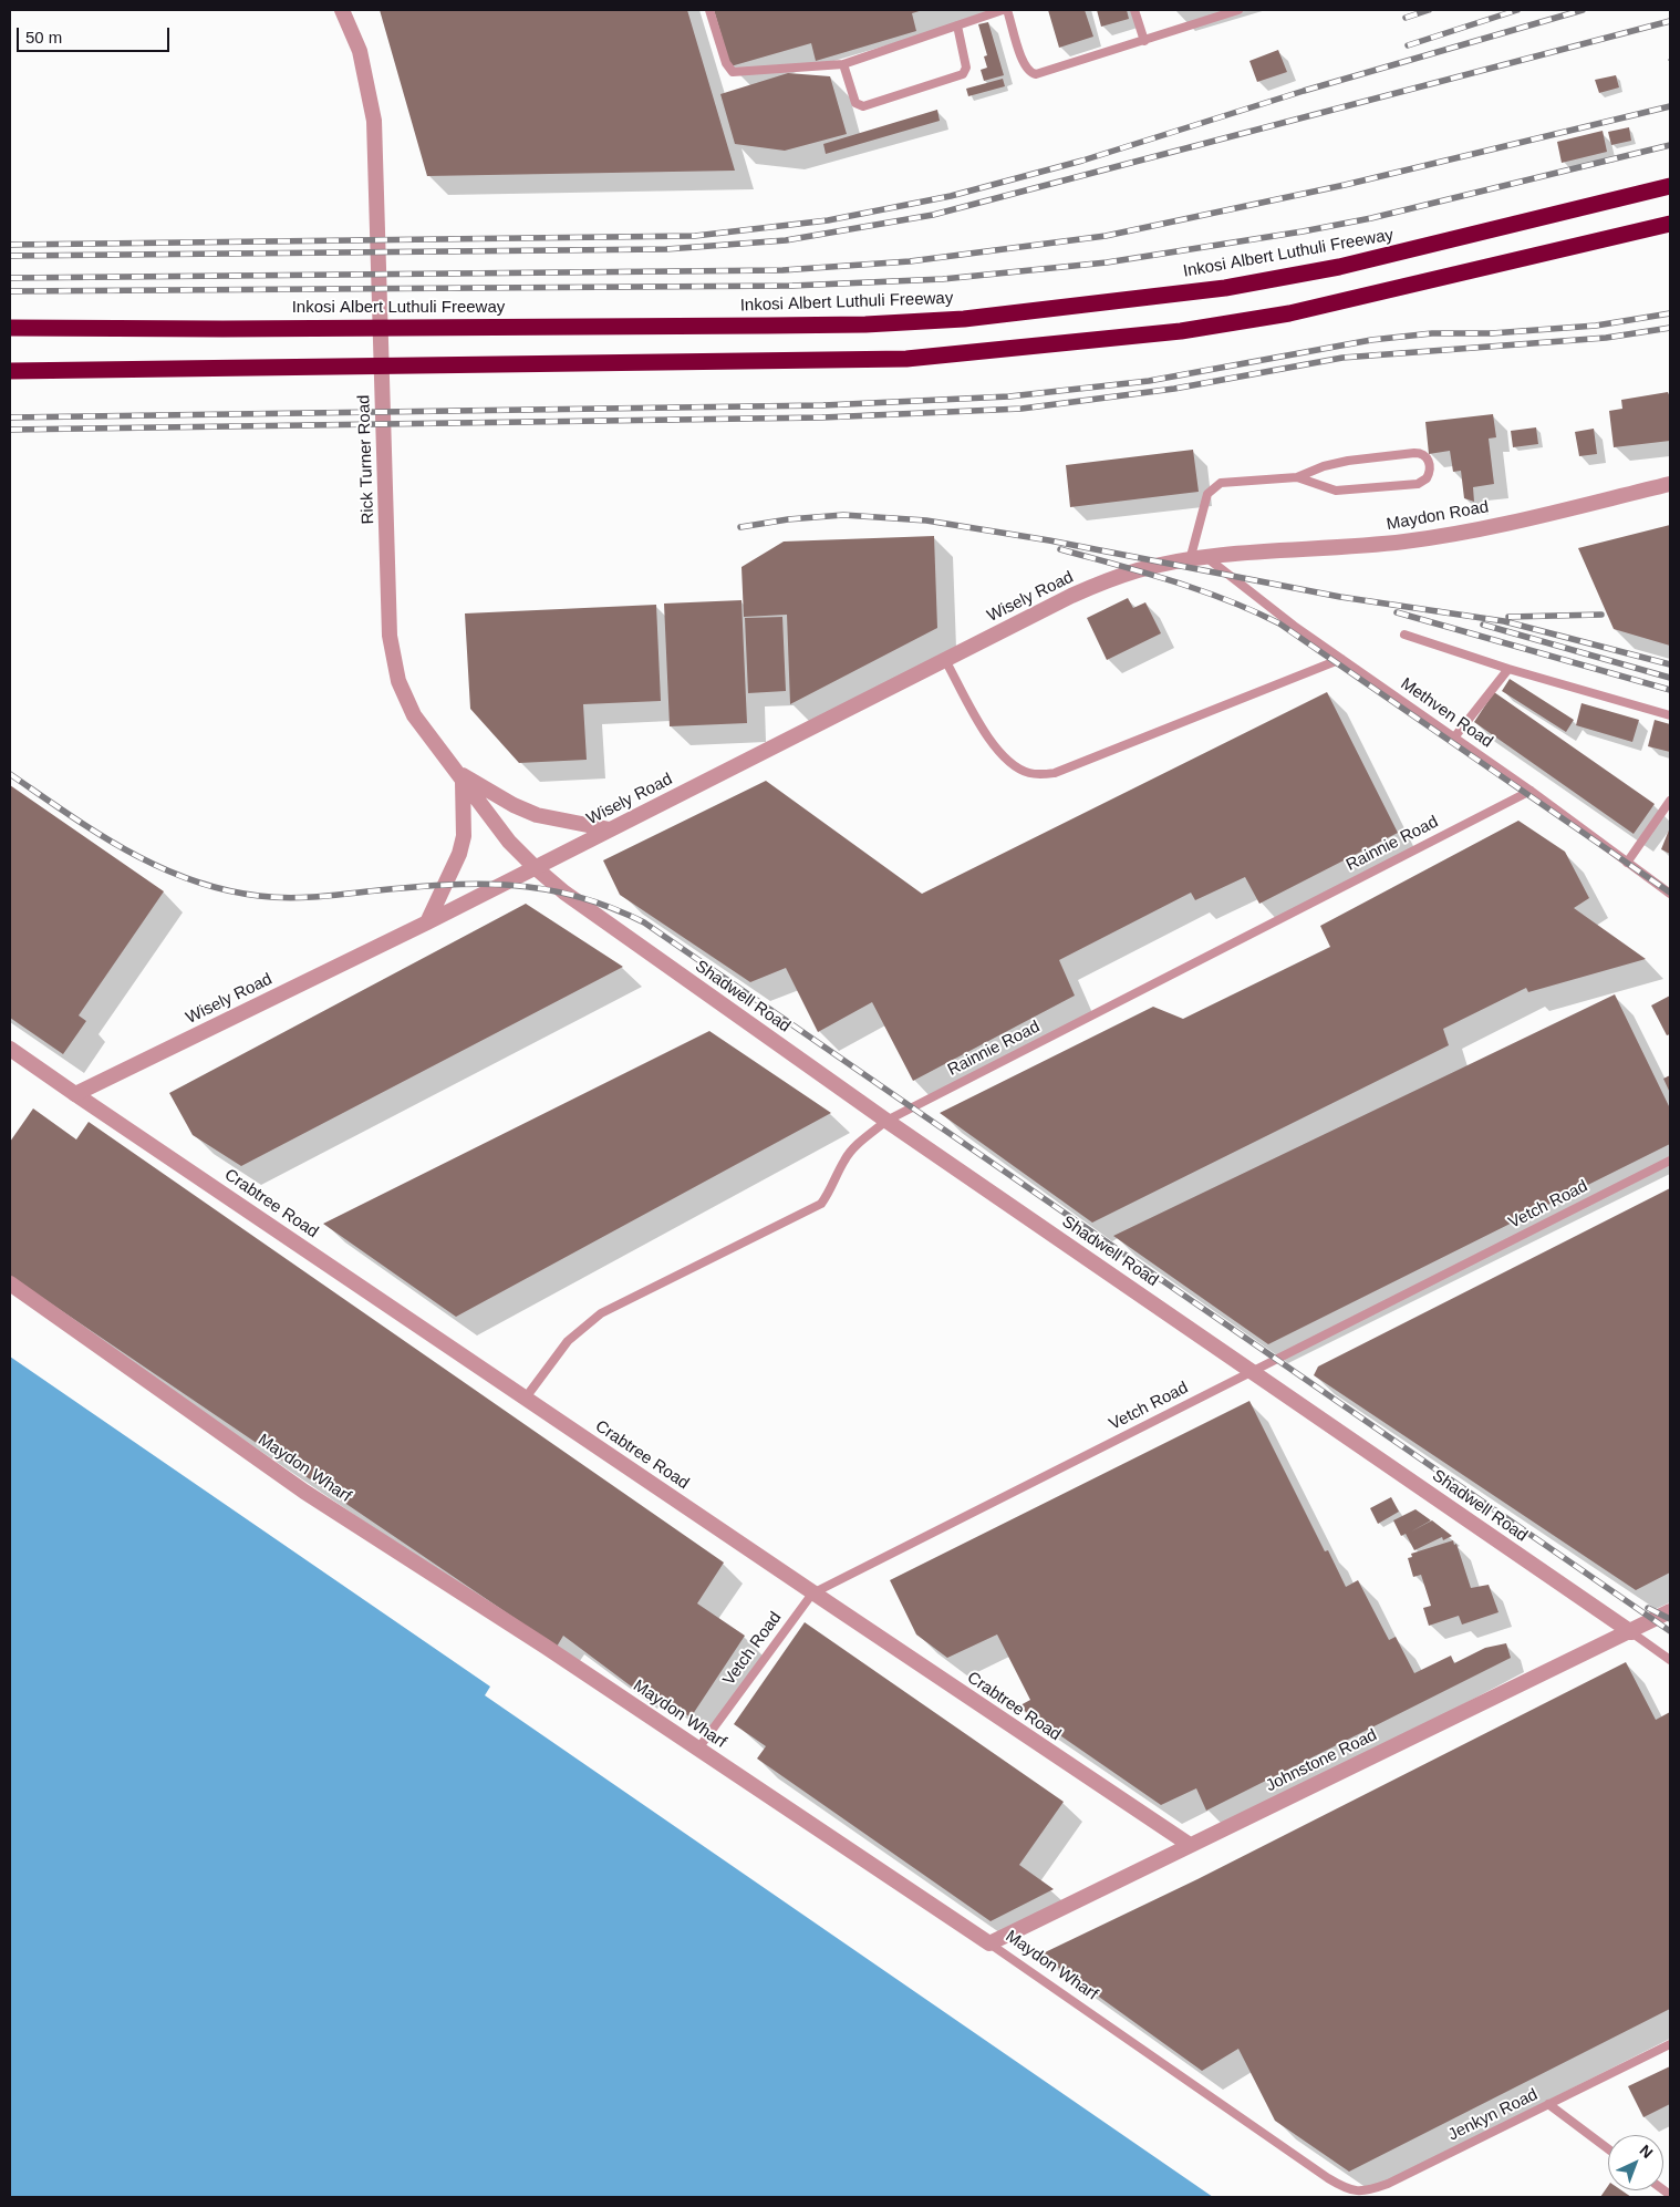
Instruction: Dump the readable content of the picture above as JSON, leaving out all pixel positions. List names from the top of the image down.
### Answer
{
  "streets": {
    "highway": ["Inkosi Albert Luthuli Freeway"],
    "street": [
      "Rick Turner Road",
      "Maydon Road",
      "Wisely Road",
      "Shadwell Road",
      "Crabtree Road",
      "Maydon Wharf",
      "Johnstone Road"
    ],
    "lane": [
      "Methven Road",
      "Rainnie Road",
      "Vetch Road",
      "Jenkyn Road"
    ]
  },
  "crossings": [
    ["Rick Turner Road", "Wisely Road"],
    ["Rick Turner Road", "Shadwell Road"],
    ["Maydon Road", "Wisely Road"],
    ["Maydon Road", "Methven Road"],
    ["Wisely Road", "Methven Road"],
    ["Wisely Road", "Shadwell Road"],
    ["Wisely Road", "Crabtree Road"],
    ["Methven Road", "Rainnie Road"],
    ["Rainnie Road", "Shadwell Road"],
    ["Rainnie Road", "Crabtree Road"],
    ["Shadwell Road", "Vetch Road"],
    ["Shadwell Road", "Johnstone Road"],
    ["Crabtree Road", "Vetch Road"],
    ["Crabtree Road", "Johnstone Road"],
    ["Vetch Road", "Maydon Wharf"],
    ["Maydon Wharf", "Johnstone Road"],
    ["Maydon Wharf", "Jenkyn Road"]
  ],
  "scale_bar": "50 m",
  "north": "top right"
}
